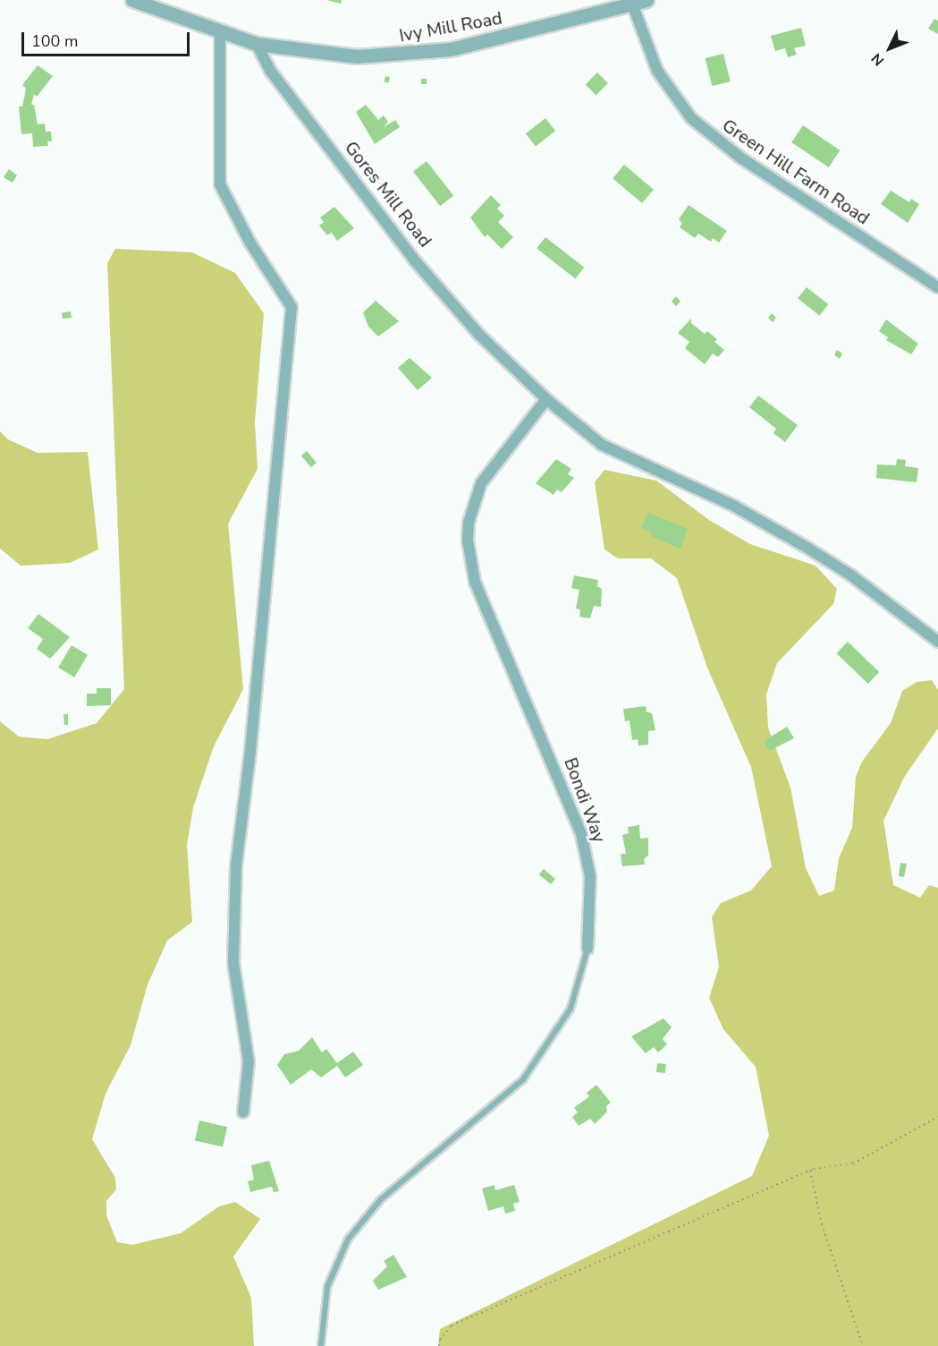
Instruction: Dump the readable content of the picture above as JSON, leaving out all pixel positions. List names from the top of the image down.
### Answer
{
  "streets": {
    "street": [
      "Ivy Mill Road",
      "Green Hill Farm Road",
      "Gores Mill Road",
      "Bondi Way"
    ]
  },
  "crossings": [
    ["Ivy Mill Road", "Green Hill Farm Road"],
    ["Ivy Mill Road", "Gores Mill Road"],
    ["Gores Mill Road", "Bondi Way"]
  ],
  "scale_bar": "100 m",
  "north": "bottom left"
}
